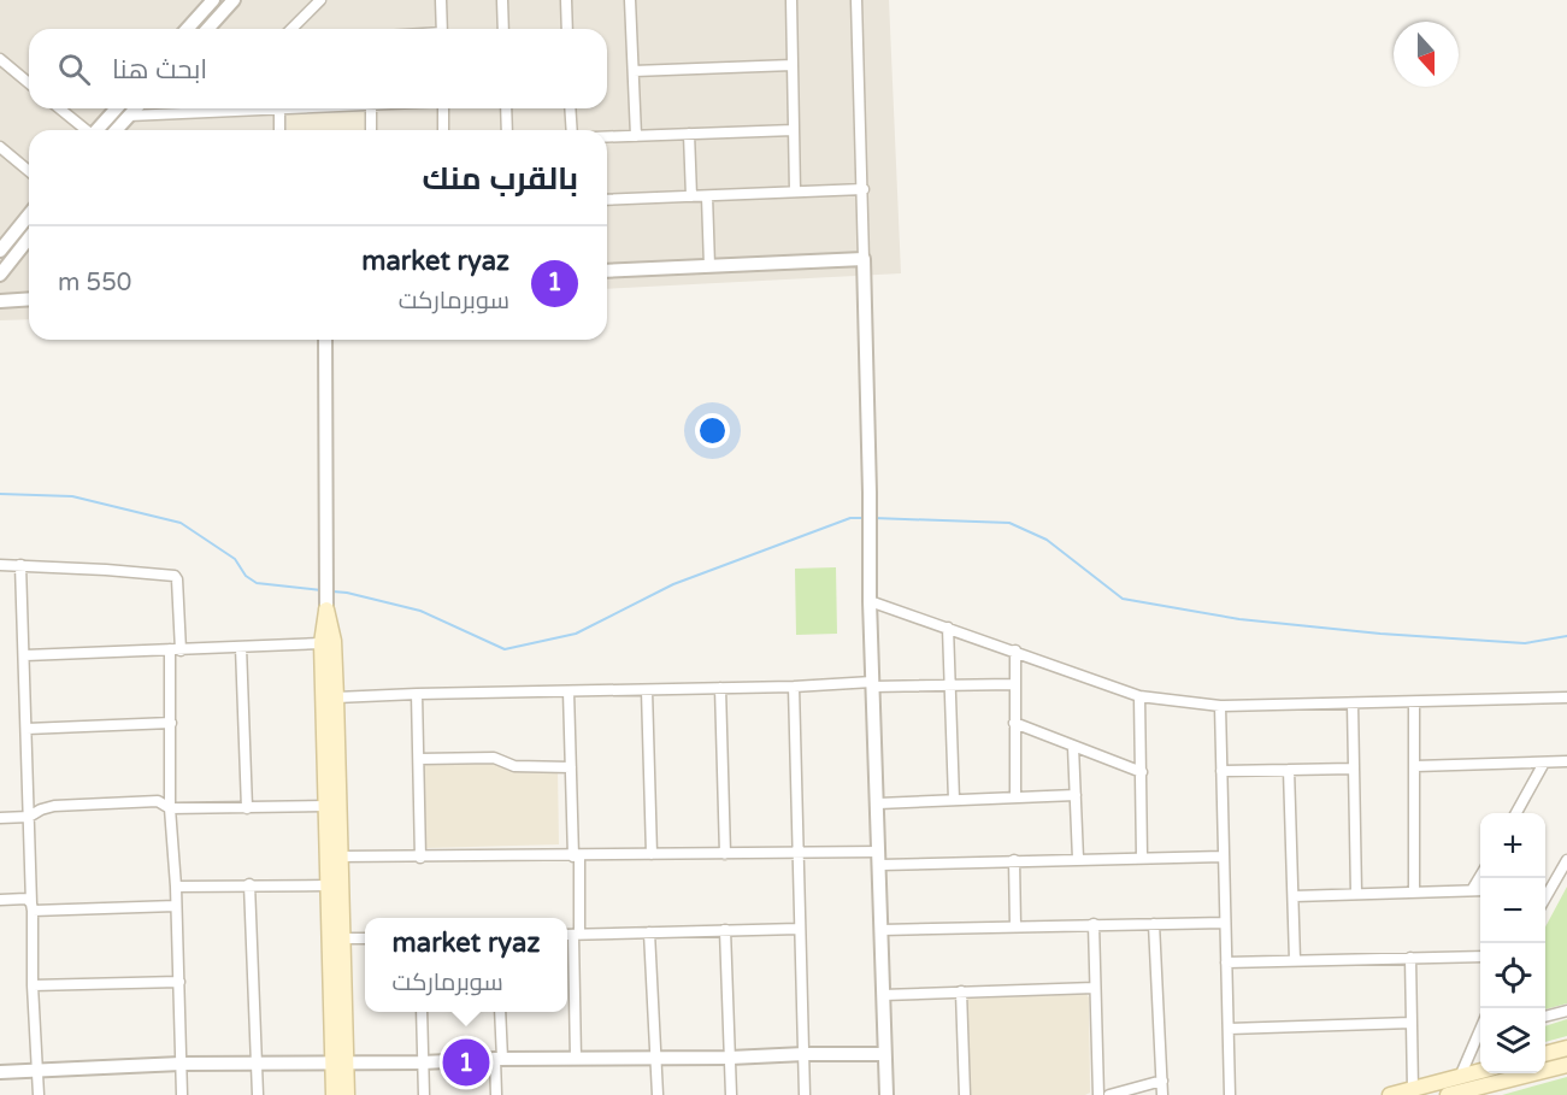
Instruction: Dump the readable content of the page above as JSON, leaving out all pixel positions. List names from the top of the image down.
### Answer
{
  "north": "bottom",
  "page": {
    "search": "ابحث هنا",
    "heading": "بالقرب منك",
    "list": [
      {
        "mark": "1",
        "name": "market ryaz",
        "note": "سوبرماركت",
        "value": "550 m"
      }
    ],
    "map_buttons": ["+", "−"],
    "popup": ["market ryaz", "سوبرماركت"],
    "pins": "1"
  }
}
